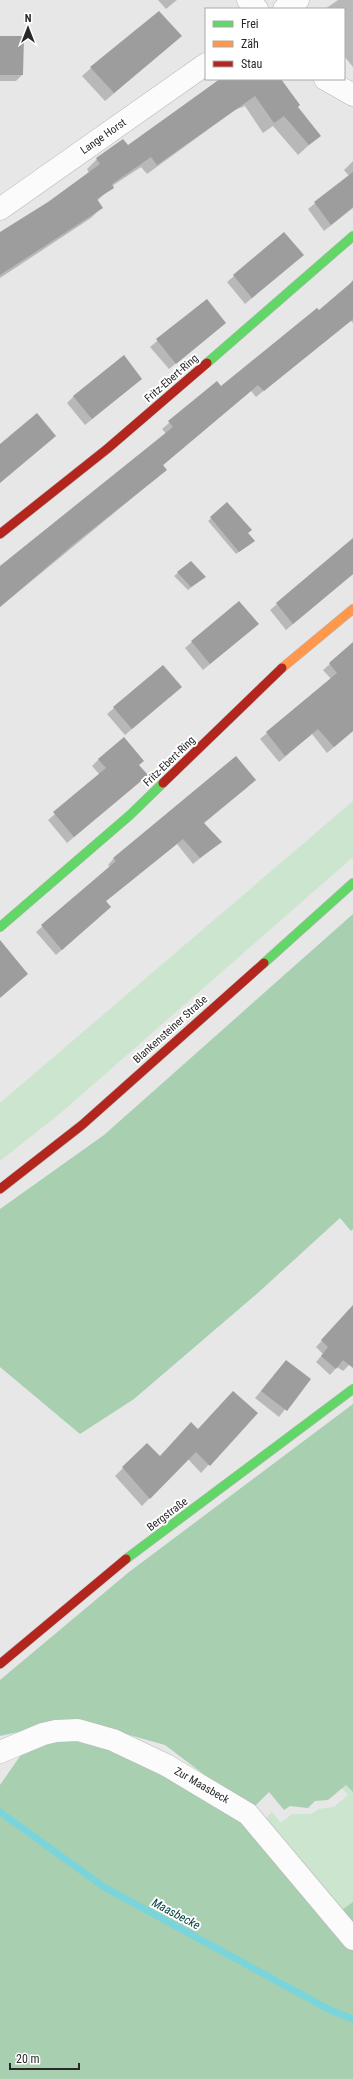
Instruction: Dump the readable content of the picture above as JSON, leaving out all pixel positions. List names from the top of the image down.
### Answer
{
  "streets": {
    "street": [
      "Lange Horst",
      "Fritz-Ebert-Ring",
      "Blankensteiner Straße",
      "Bergstraße",
      "Zur Maasbeck"
    ]
  },
  "water": ["Maasbecke"],
  "legend": ["Frei", "Zäh", "Stau"],
  "scale_bar": "20 m",
  "north": "top"
}
